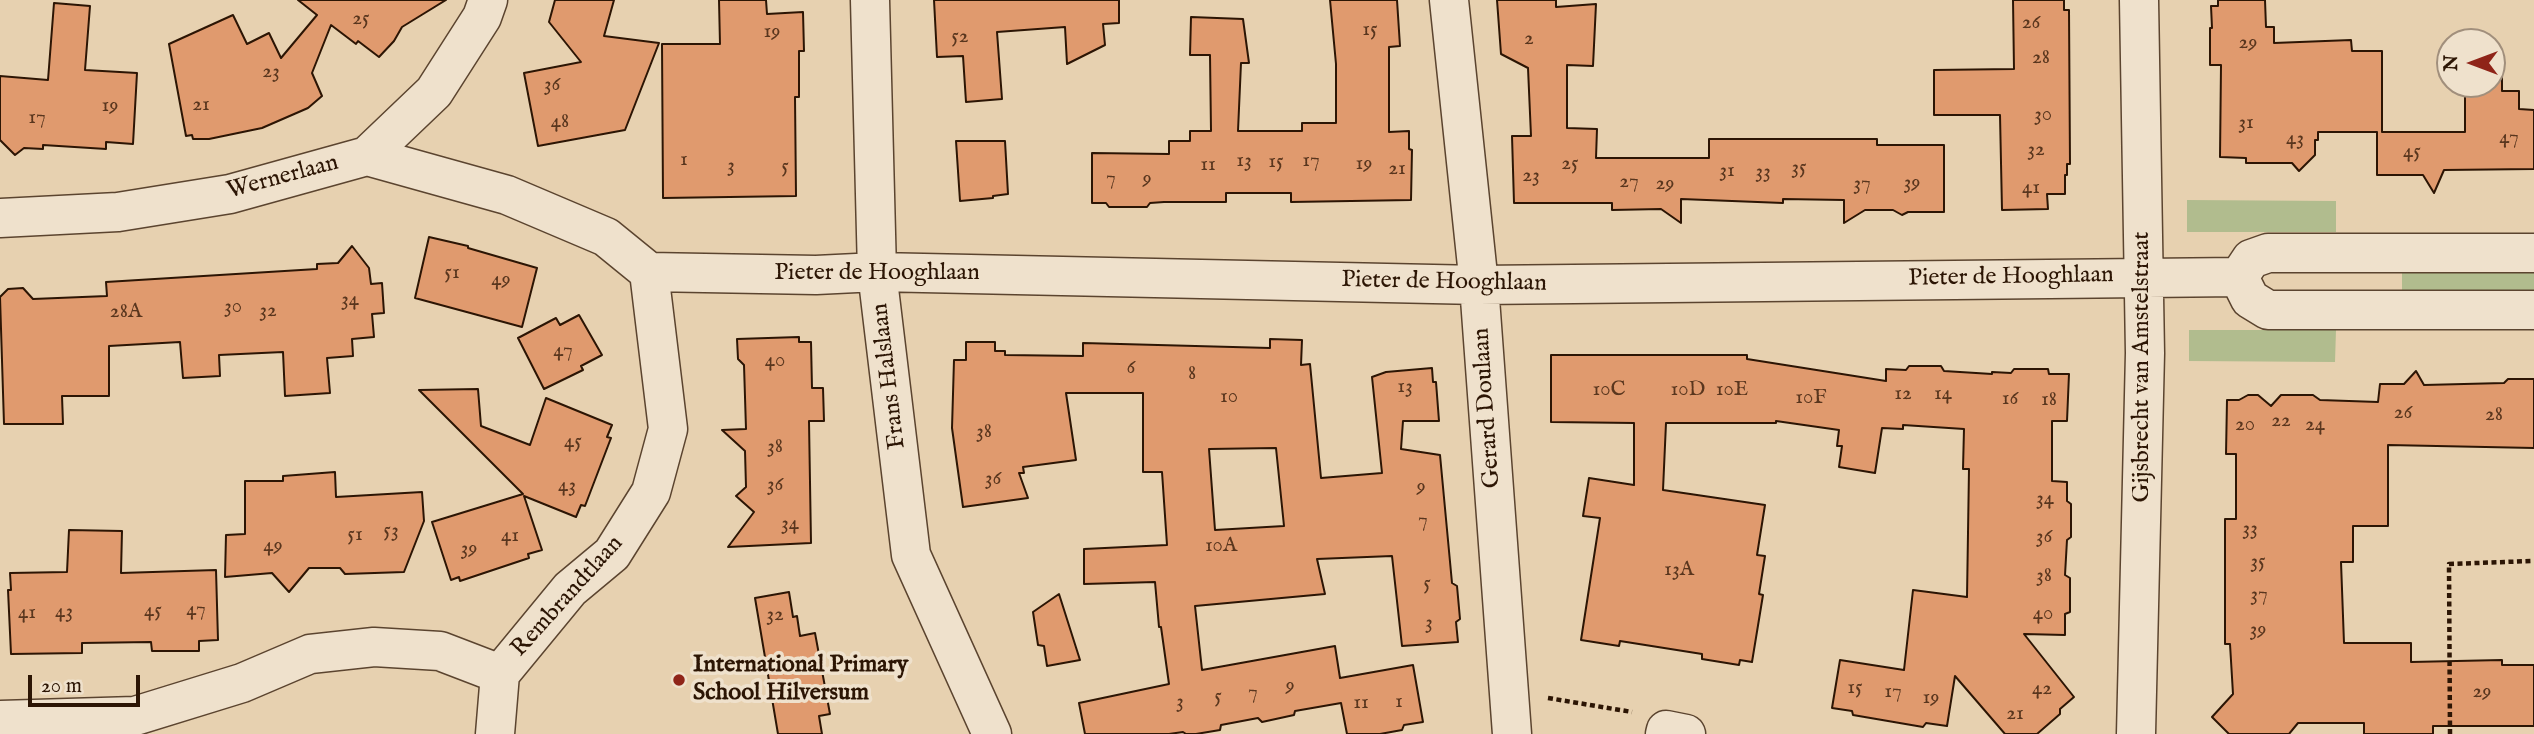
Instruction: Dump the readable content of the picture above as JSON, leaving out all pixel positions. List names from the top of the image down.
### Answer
{
  "streets": {
    "street": [
      "Wernerlaan",
      "Pieter de Hooghlaan",
      "Gijsbrecht van Amstelstraat",
      "Frans Halslaan",
      "Gerard Doulaan",
      "Rembrandtlaan"
    ]
  },
  "crossings": [
    ["Pieter de Hooghlaan", "Gijsbrecht van Amstelstraat"],
    ["Pieter de Hooghlaan", "Frans Halslaan"],
    ["Pieter de Hooghlaan", "Gerard Doulaan"],
    ["Pieter de Hooghlaan", "Rembrandtlaan"]
  ],
  "places": ["International Primary School Hilversum"],
  "house_numbers": [
    "25",
    "26",
    "15",
    "19",
    "52",
    "2",
    "29",
    "28",
    "23",
    "36",
    "21",
    "19",
    "30",
    "17",
    "48",
    "31",
    "47",
    "43",
    "32",
    "45",
    "1",
    "13",
    "17",
    "15",
    "19",
    "25",
    "11",
    "3",
    "5",
    "35",
    "21",
    "31",
    "33",
    "23",
    "7",
    "9",
    "27",
    "39",
    "29",
    "37",
    "41",
    "51",
    "49",
    "34",
    "30",
    "32",
    "28A",
    "47",
    "40",
    "6",
    "8",
    "13",
    "10C",
    "10D",
    "10E",
    "12",
    "14",
    "10",
    "10F",
    "16",
    "18",
    "26",
    "28",
    "22",
    "20",
    "24",
    "38",
    "45",
    "38",
    "36",
    "36",
    "43",
    "9",
    "34",
    "7",
    "34",
    "33",
    "53",
    "51",
    "41",
    "36",
    "49",
    "10A",
    "39",
    "35",
    "13A",
    "38",
    "5",
    "37",
    "47",
    "45",
    "43",
    "41",
    "40",
    "32",
    "3",
    "39",
    "9",
    "15",
    "42",
    "17",
    "29",
    "7",
    "5",
    "19",
    "3",
    "1",
    "11",
    "21"
  ],
  "scale_bar": "20 m",
  "north": "left"
}
